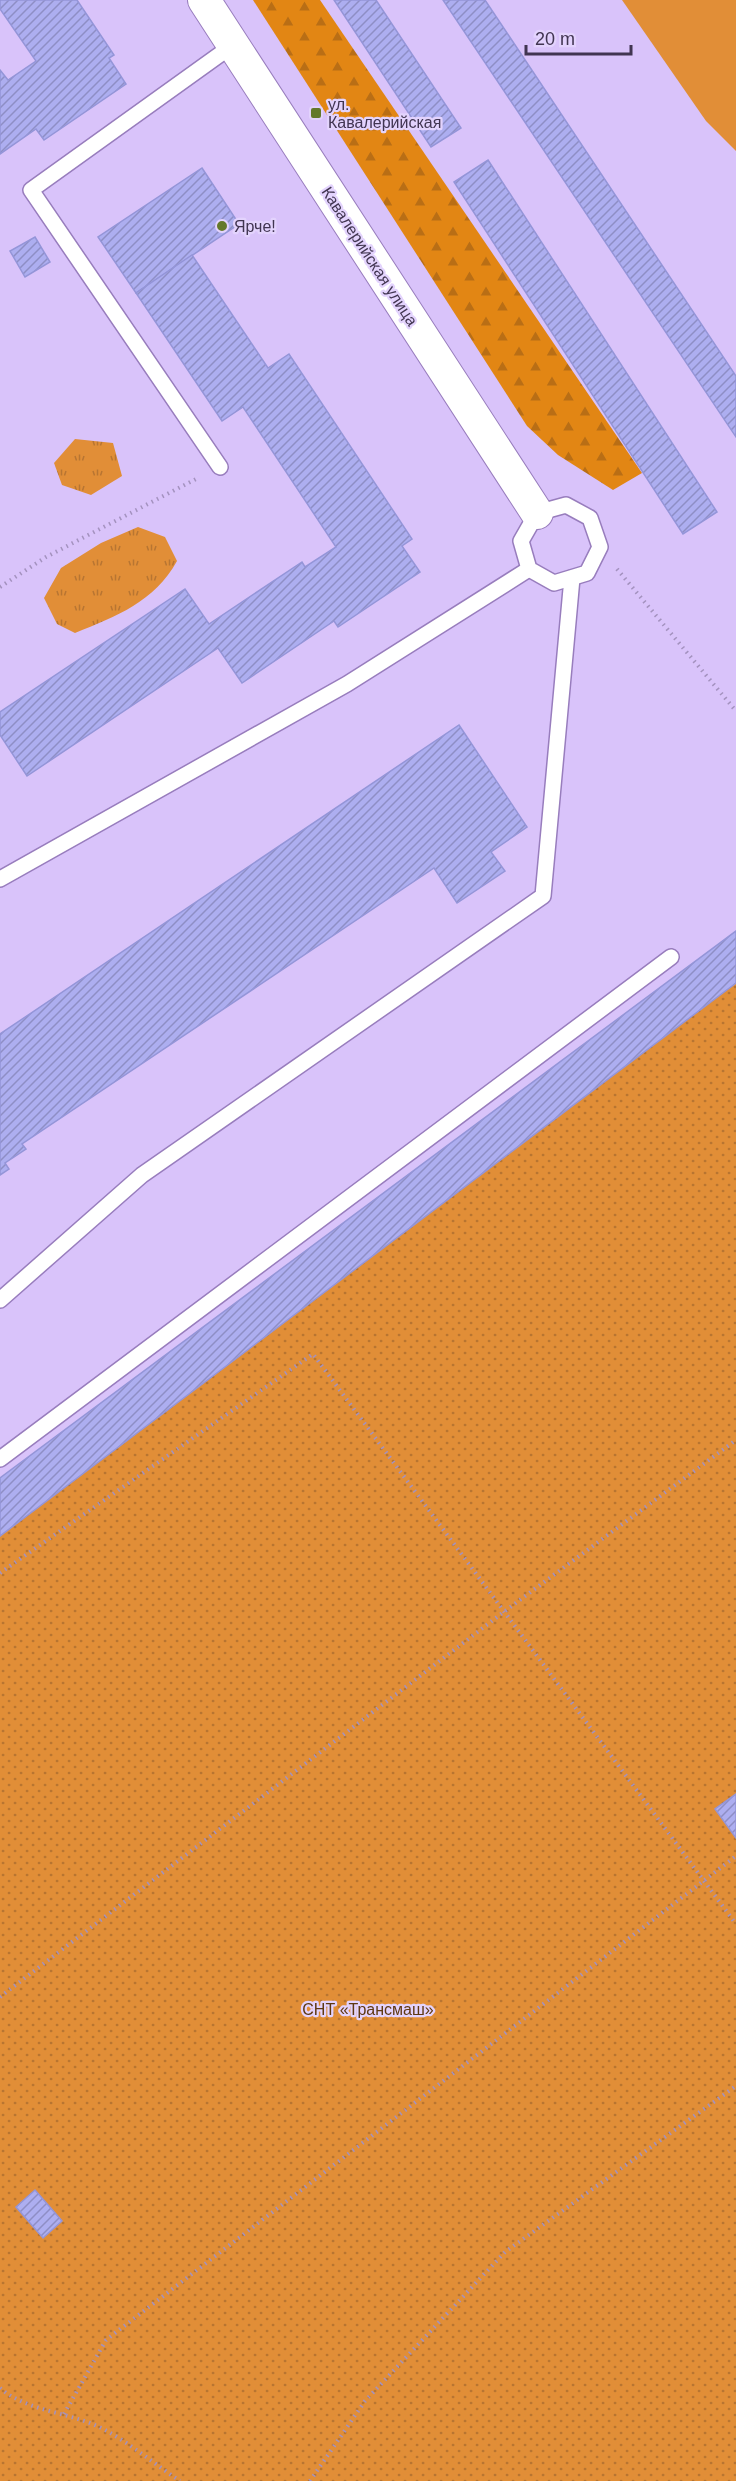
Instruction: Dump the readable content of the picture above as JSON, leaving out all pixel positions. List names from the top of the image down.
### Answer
{
  "streets": {
    "street": ["Кавалерийская улица"]
  },
  "parks": ["СНТ «Трансмаш»"],
  "places": {
    "transit": ["ул. Кавалерийская"],
    "other": ["Ярче!"]
  },
  "scale_bar": "20 m"
}
